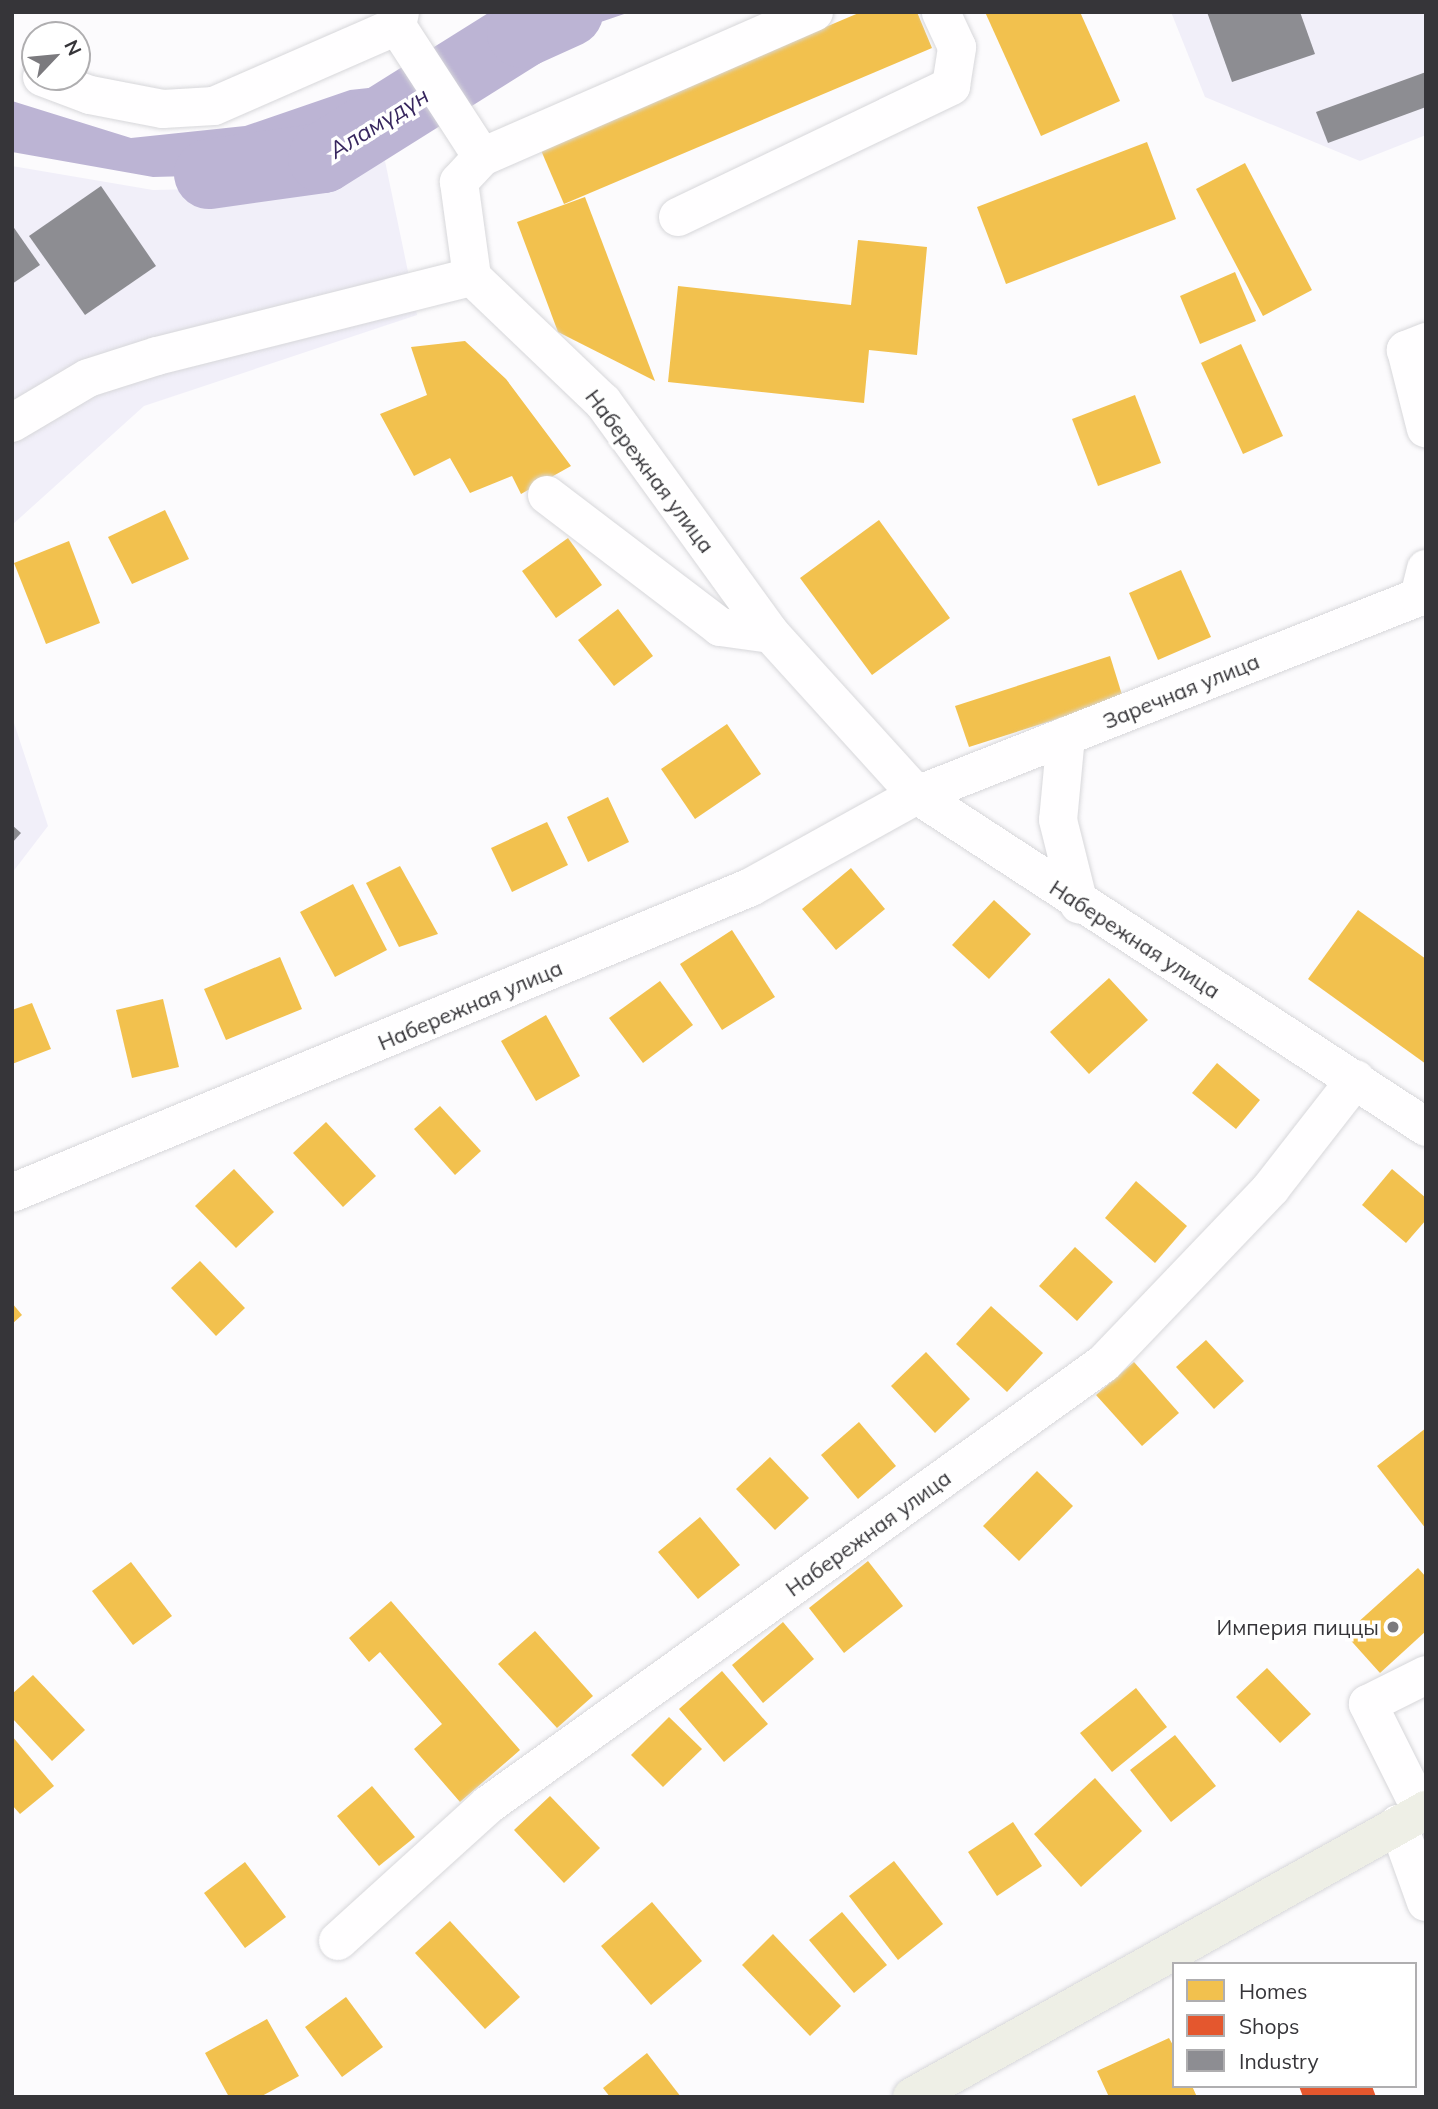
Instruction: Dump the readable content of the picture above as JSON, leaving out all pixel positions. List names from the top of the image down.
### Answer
{
  "streets": {
    "street": ["Набережная улица", "Заречная улица"]
  },
  "crossings": [
    ["Набережная улица", "Заречная улица"]
  ],
  "water": ["Аламүдүн"],
  "places": ["Империя пиццы"],
  "legend": ["Homes", "Shops", "Industry"],
  "north": "top right"
}
